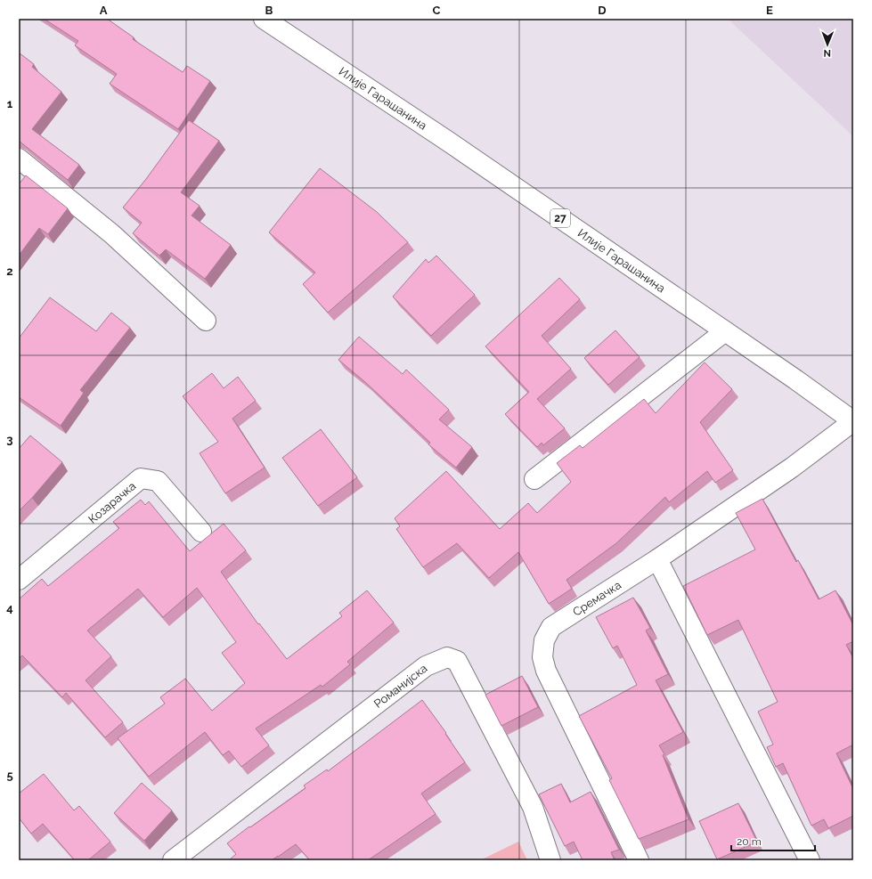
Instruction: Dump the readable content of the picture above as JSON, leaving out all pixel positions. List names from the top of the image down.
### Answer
{
  "streets": {
    "street": [
      "Илије Гарашанина",
      "27",
      "Козарачка",
      "Сремачка",
      "Романијска"
    ]
  },
  "crossings": [
    ["Илије Гарашанина", "Сремачка"]
  ],
  "scale_bar": "20 m",
  "north": "bottom",
  "grid": {
    "columns": [
      "A",
      "B",
      "C",
      "D",
      "E"
    ],
    "rows": [
      "1",
      "2",
      "3",
      "4",
      "5"
    ]
  }
}
